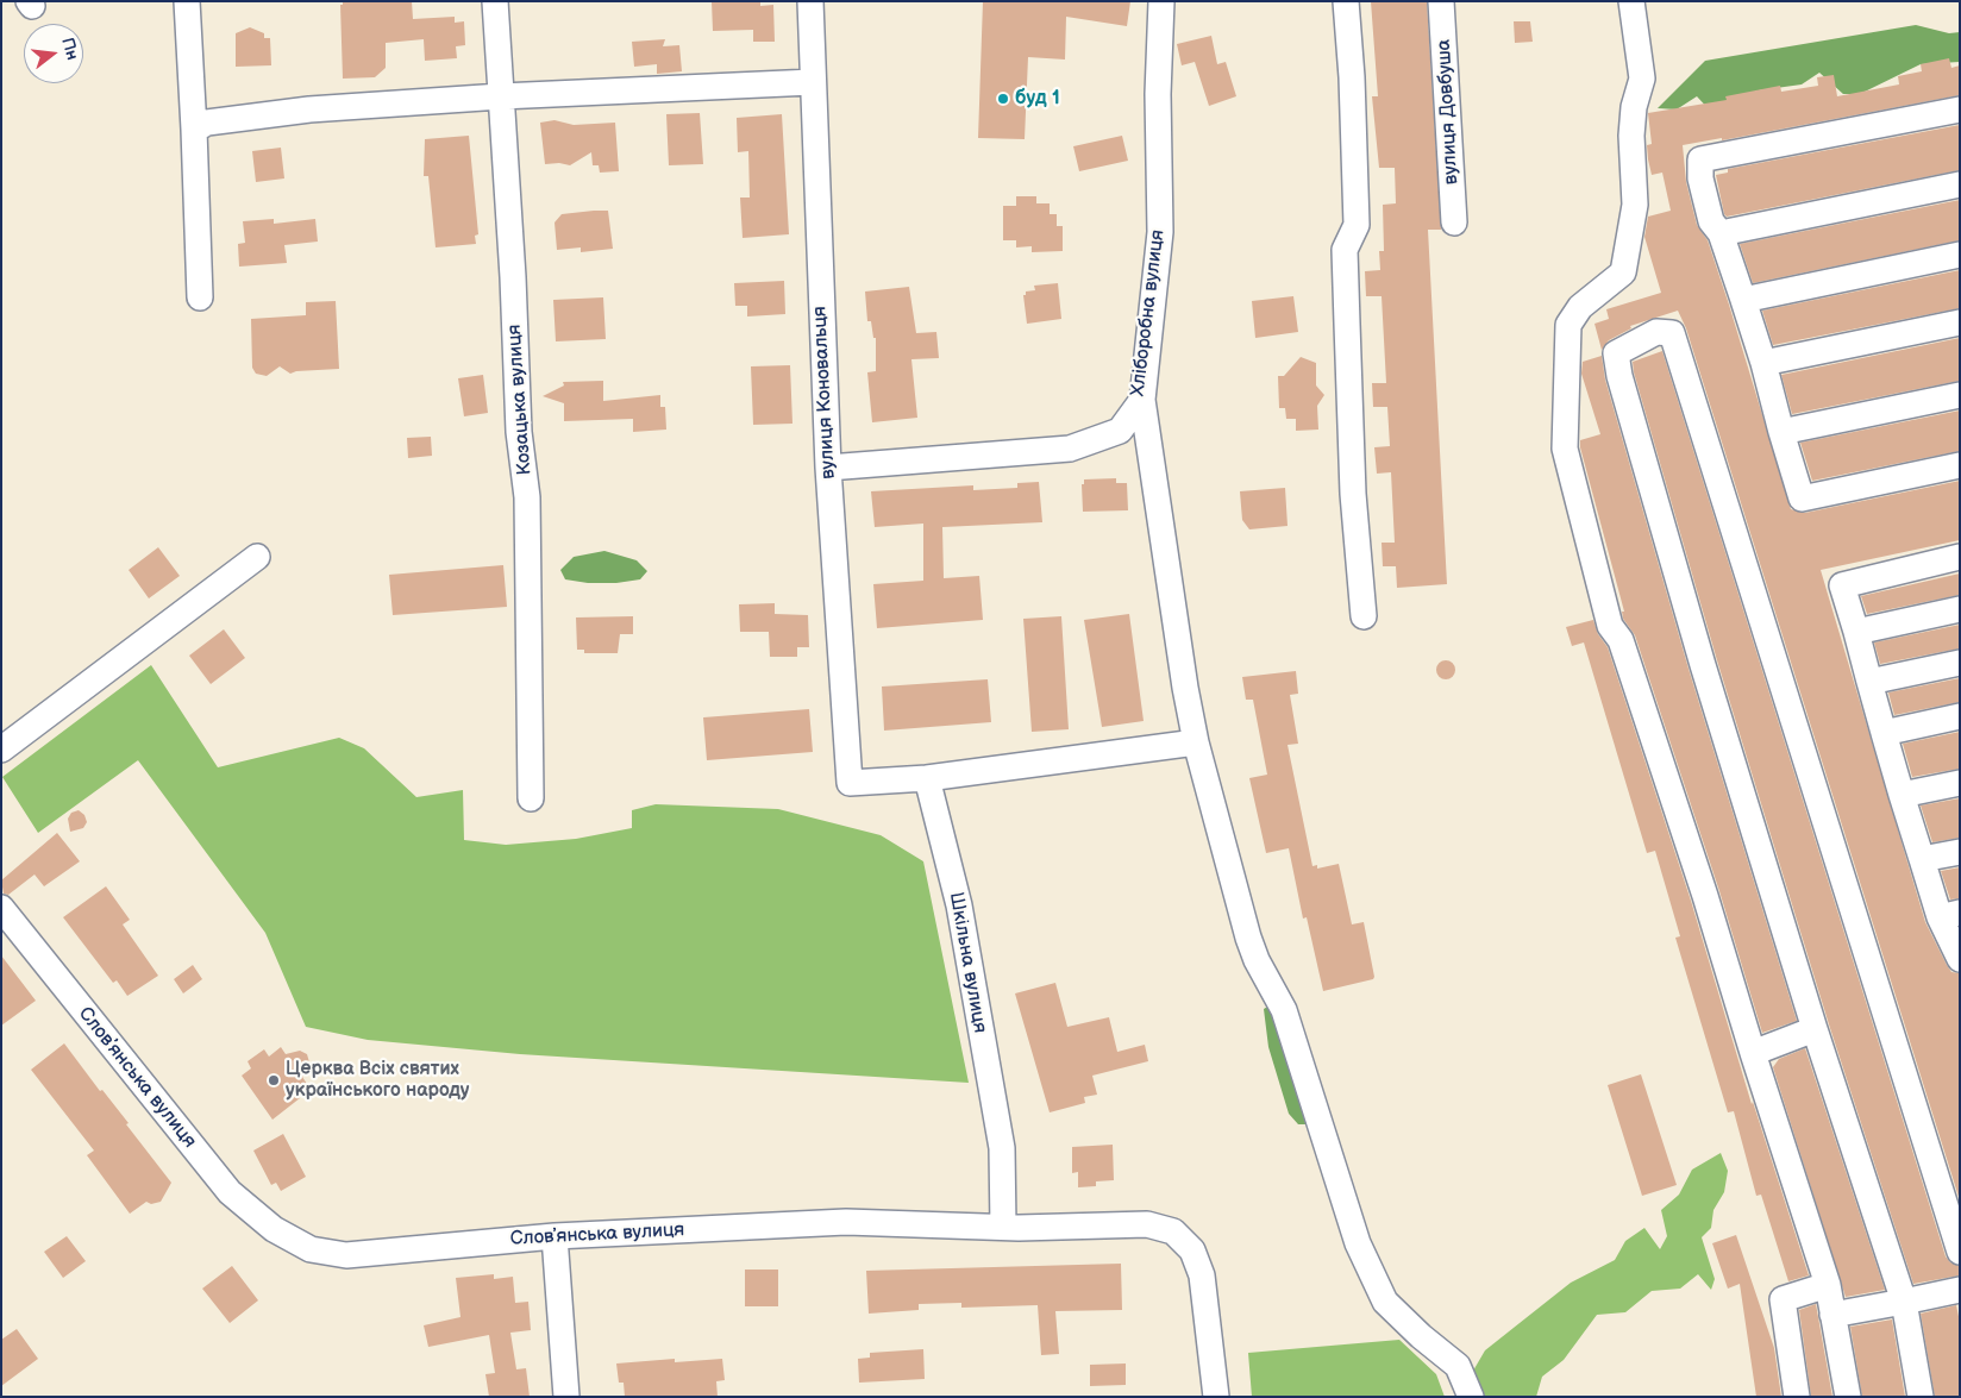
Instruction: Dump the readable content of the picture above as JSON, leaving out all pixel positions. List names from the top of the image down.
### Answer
{
  "streets": {
    "street": [
      "вулиця Довбуша",
      "Хліборобна вулиця",
      "вулиця Коновальця",
      "Козацька вулиця",
      "Шкільна вулиця",
      "Словʼянська вулиця"
    ]
  },
  "crossings": [
    ["Хліборобна вулиця", "вулиця Коновальця"],
    ["вулиця Коновальця", "Шкільна вулиця"],
    ["Шкільна вулиця", "Словʼянська вулиця"]
  ],
  "places": ["буд 1", "Церква Всіх святих українського народу"],
  "north": "right"
}
